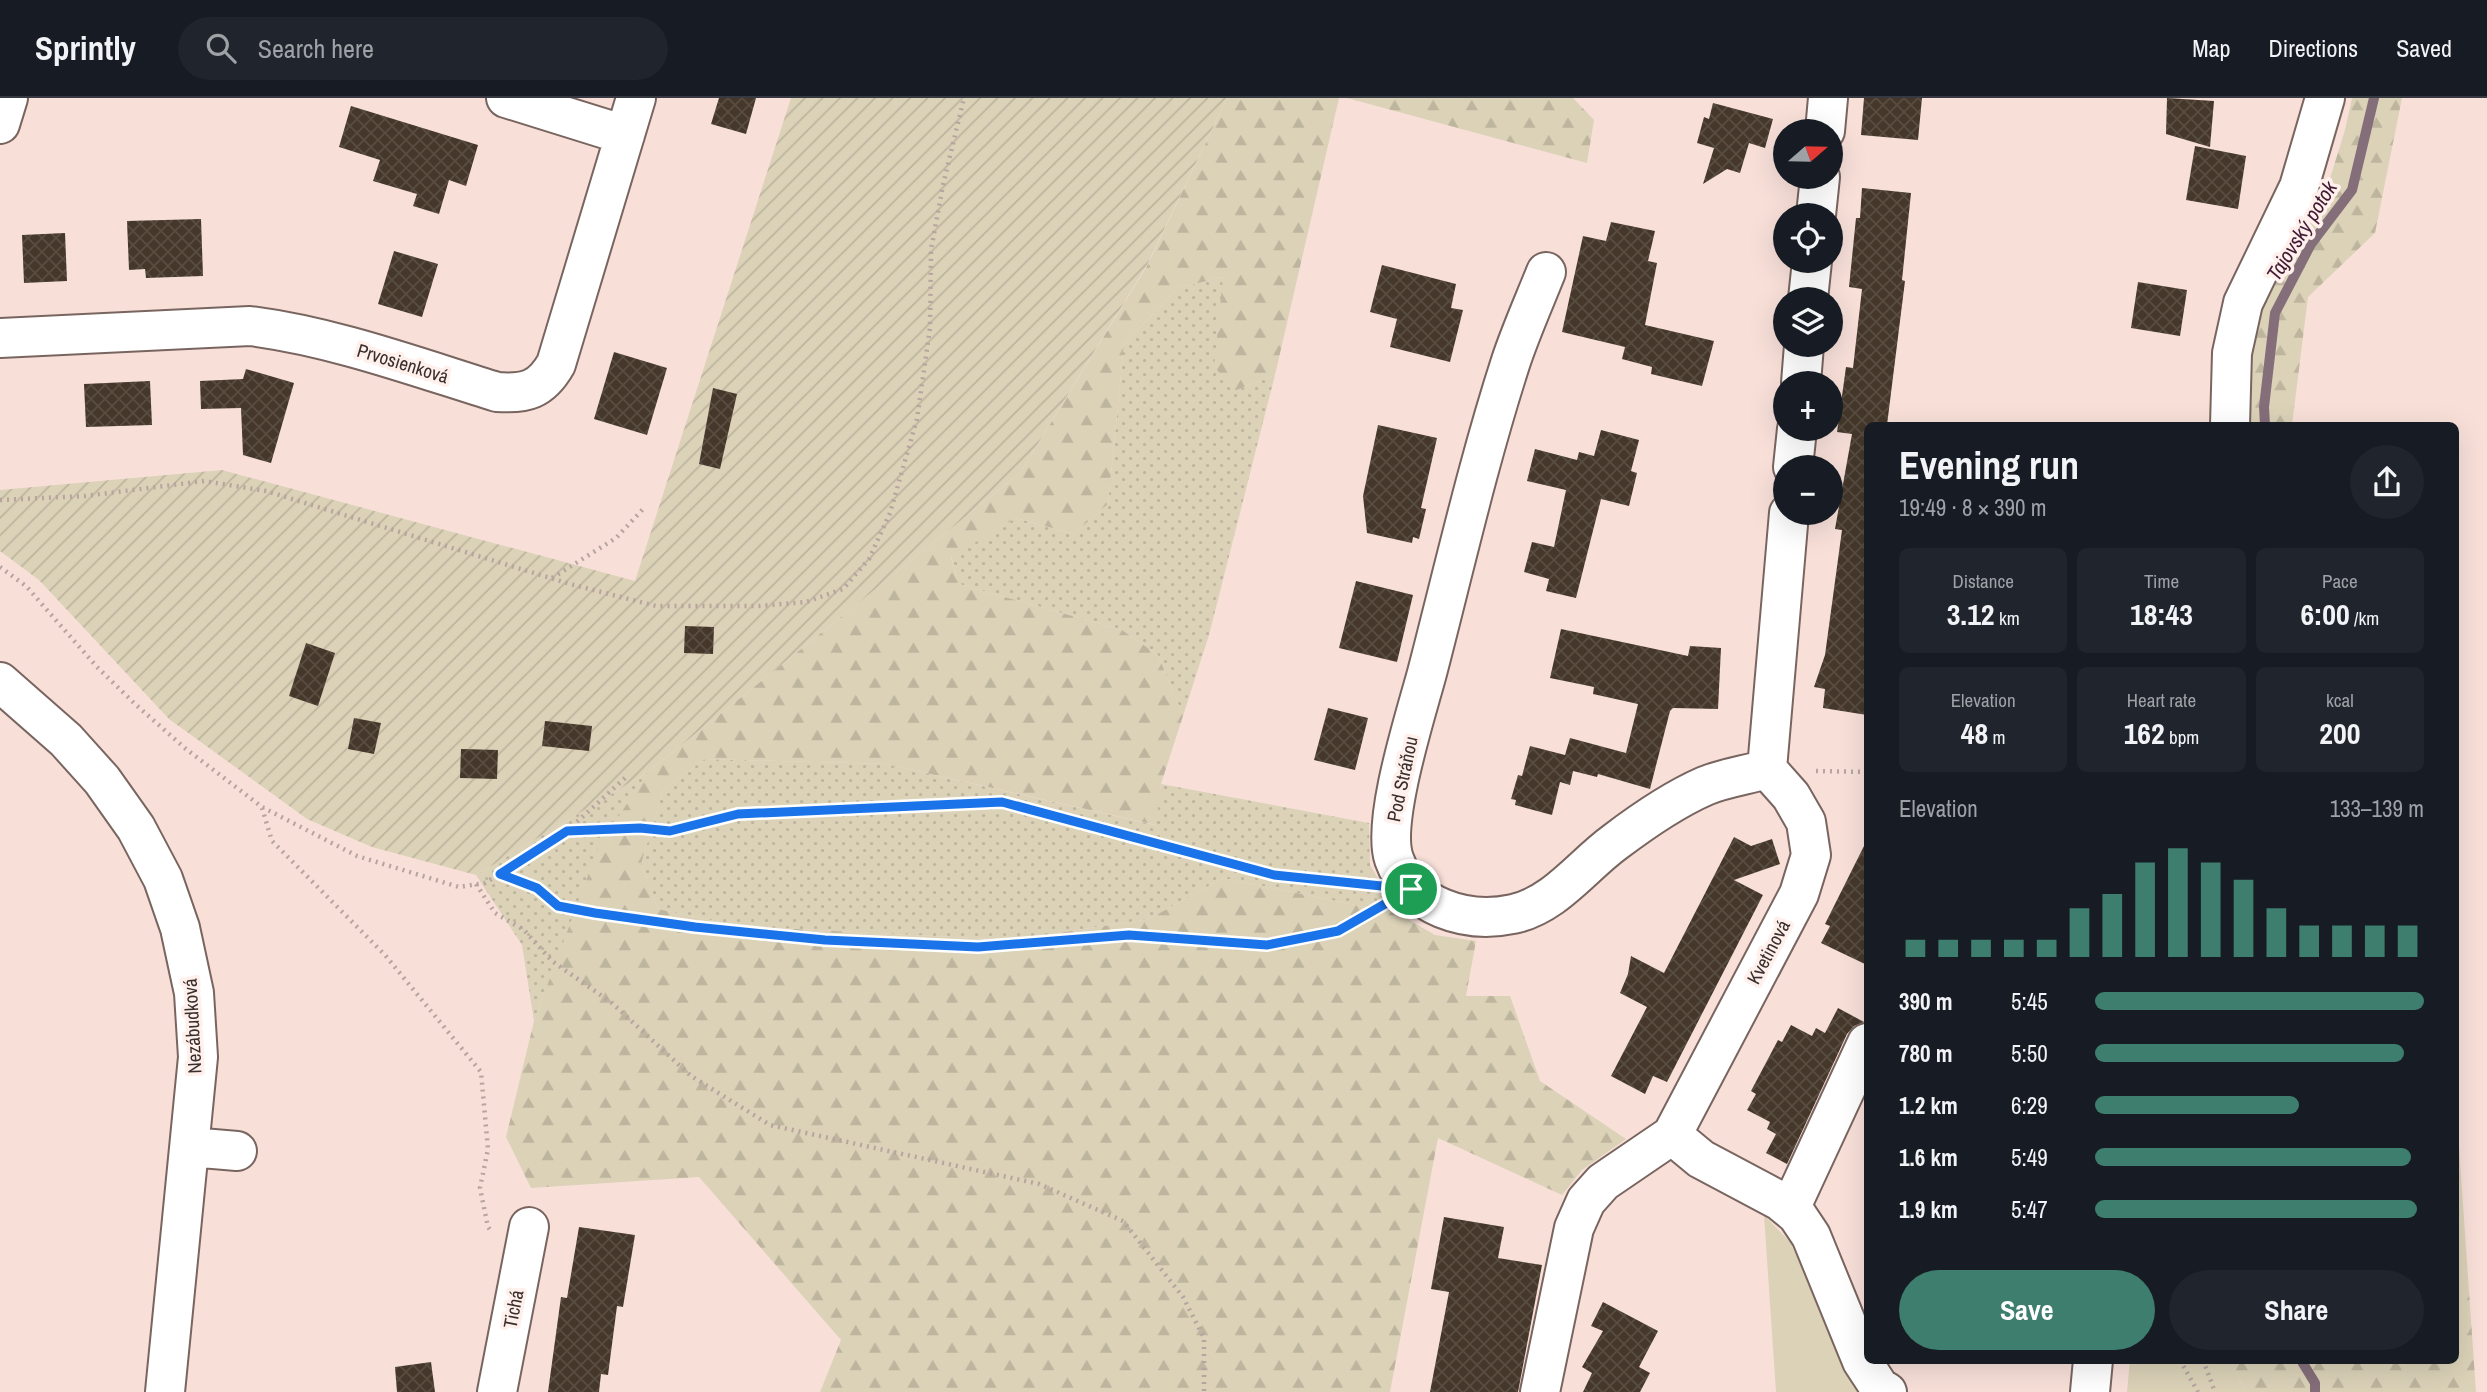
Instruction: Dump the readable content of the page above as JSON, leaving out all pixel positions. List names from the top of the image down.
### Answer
{
  "streets": {
    "street": [
      "Prvosienková",
      "Pod Stráňou",
      "Kvetinová",
      "Nezábudková",
      "Tichá"
    ]
  },
  "crossings": [
    ["Pod Stráňou", "Kvetinová"]
  ],
  "water": ["Tajovský potok"],
  "north": "right",
  "page": {
    "header": "Sprintly",
    "search": "Search here",
    "nav": ["Map", "Directions", "Saved"],
    "map_buttons": ["+", "−"],
    "heading": ["Evening run", "19:49 · 8 × 390 m"],
    "stats": [
      ["Distance", "3.12 km"],
      ["Time", "18:43"],
      ["Pace", "6:00 /km"],
      ["Elevation", "48 m"],
      ["Heart rate", "162 bpm"],
      ["kcal", "200"]
    ],
    "chart": ["Elevation", "133–139 m"],
    "list": [
      {
        "name": "390 m",
        "note": "5:45"
      },
      {
        "name": "780 m",
        "note": "5:50"
      },
      {
        "name": "1.2 km",
        "note": "6:29"
      },
      {
        "name": "1.6 km",
        "note": "5:49"
      },
      {
        "name": "1.9 km",
        "note": "5:47"
      }
    ],
    "buttons": ["Save", "Share"]
  }
}
